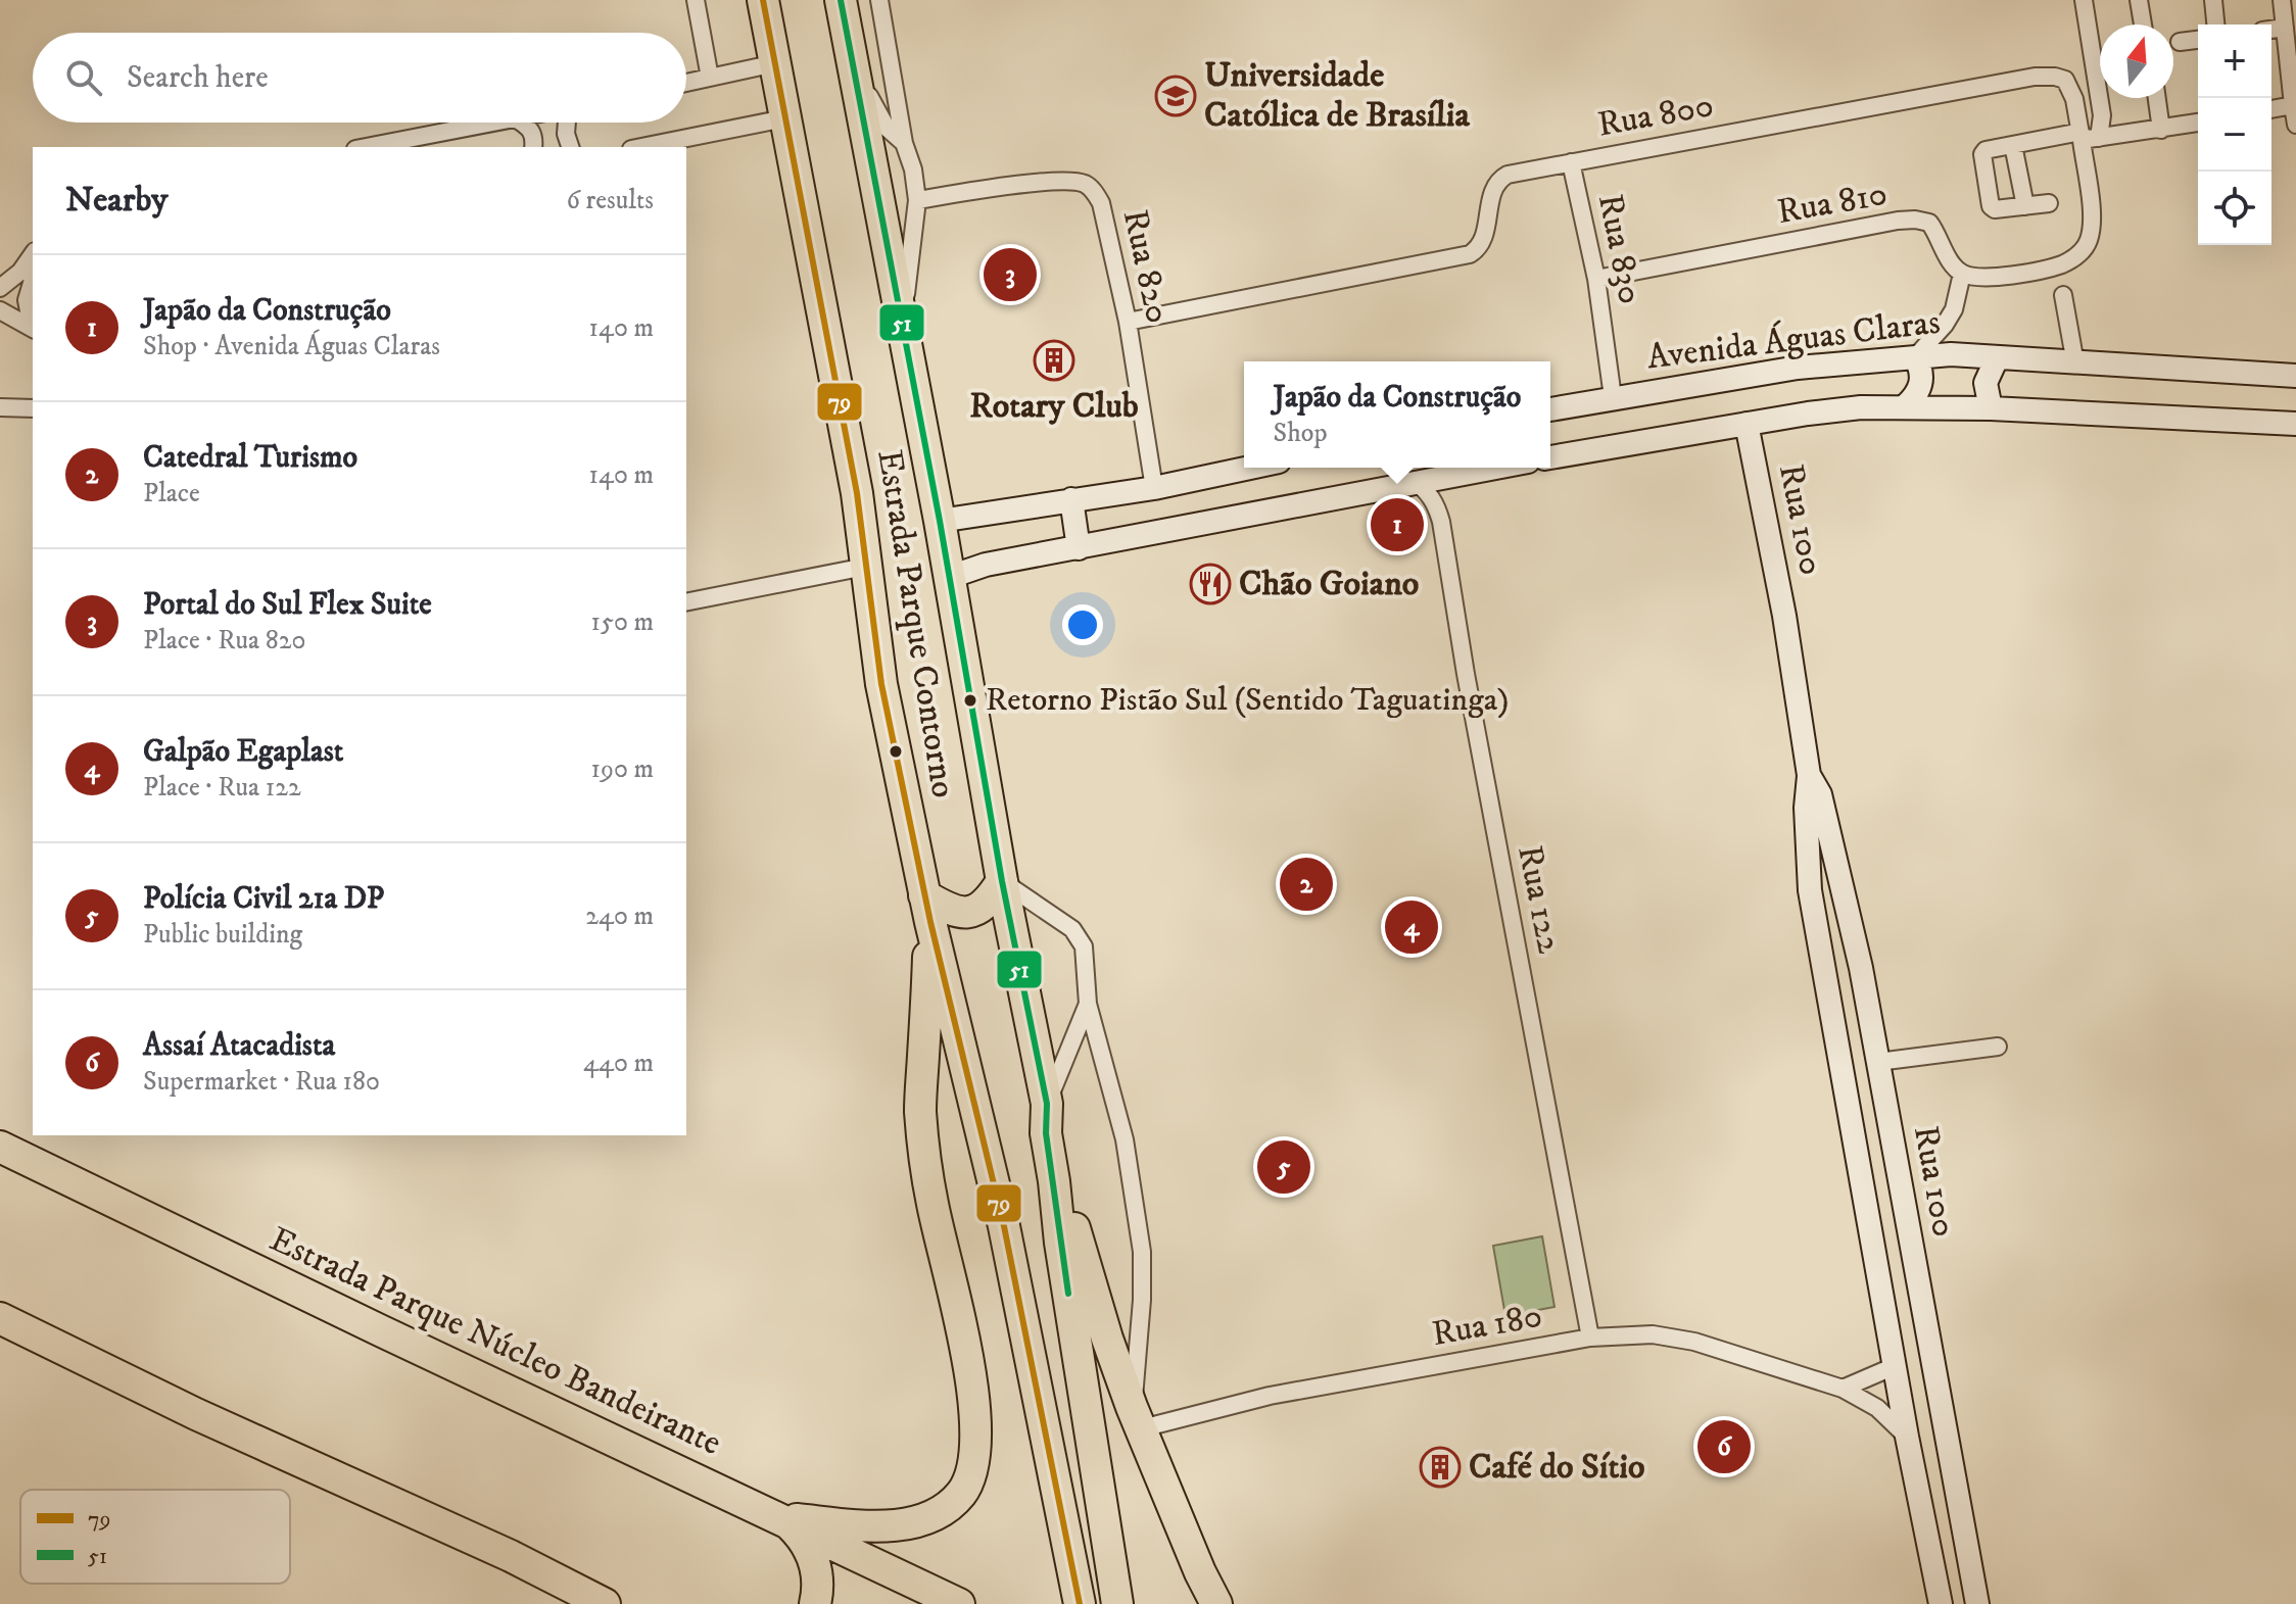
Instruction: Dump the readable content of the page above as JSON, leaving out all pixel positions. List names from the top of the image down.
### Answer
{
  "streets": {
    "highway": ["Estrada Parque Contorno", "Estrada Parque Núcleo Bandeirante"],
    "main road": ["Avenida Águas Claras", "Rua 100"],
    "street": [
      "Rua 800",
      "Rua 810",
      "Rua 830",
      "Rua 820",
      "Rua 122",
      "Rua 180"
    ]
  },
  "crossings": [
    ["Rua 800", "Rua 830"],
    ["Rua 800", "Rua 820"],
    ["Rua 810", "Rua 830"],
    ["Rua 830", "Avenida Águas Claras"],
    ["Rua 100", "Rua 180"],
    ["Rua 122", "Rua 180"]
  ],
  "places": {
    "school or university": ["Universidade Católica de Brasília"],
    "building": ["Rotary Club", "Café do Sítio"],
    "restaurant": ["Chão Goiano"],
    "other": ["Retorno Pistão Sul (Sentido Taguatinga)"]
  },
  "lines": ["transit line 79", "transit line 51"],
  "legend": ["79", "51"],
  "north": "top",
  "page": {
    "map_buttons": ["+", "−"],
    "search": "Search here",
    "heading": ["Nearby", "6 results"],
    "pins": [
      "3",
      "1",
      "2",
      "4",
      "5",
      "6"
    ],
    "list": [
      {
        "mark": "1",
        "name": "Japão da Construção",
        "note": "Shop · Avenida Águas Claras",
        "value": "140 m"
      },
      {
        "mark": "2",
        "name": "Catedral Turismo",
        "note": "Place",
        "value": "140 m"
      },
      {
        "mark": "3",
        "name": "Portal do Sul Flex Suite",
        "note": "Place · Rua 820",
        "value": "150 m"
      },
      {
        "mark": "4",
        "name": "Galpão Egaplast",
        "note": "Place · Rua 122",
        "value": "190 m"
      },
      {
        "mark": "5",
        "name": "Polícia Civil 21a DP",
        "note": "Public building",
        "value": "240 m"
      },
      {
        "mark": "6",
        "name": "Assaí Atacadista",
        "note": "Supermarket · Rua 180",
        "value": "440 m"
      }
    ],
    "popup": ["Japão da Construção", "Shop"]
  }
}
